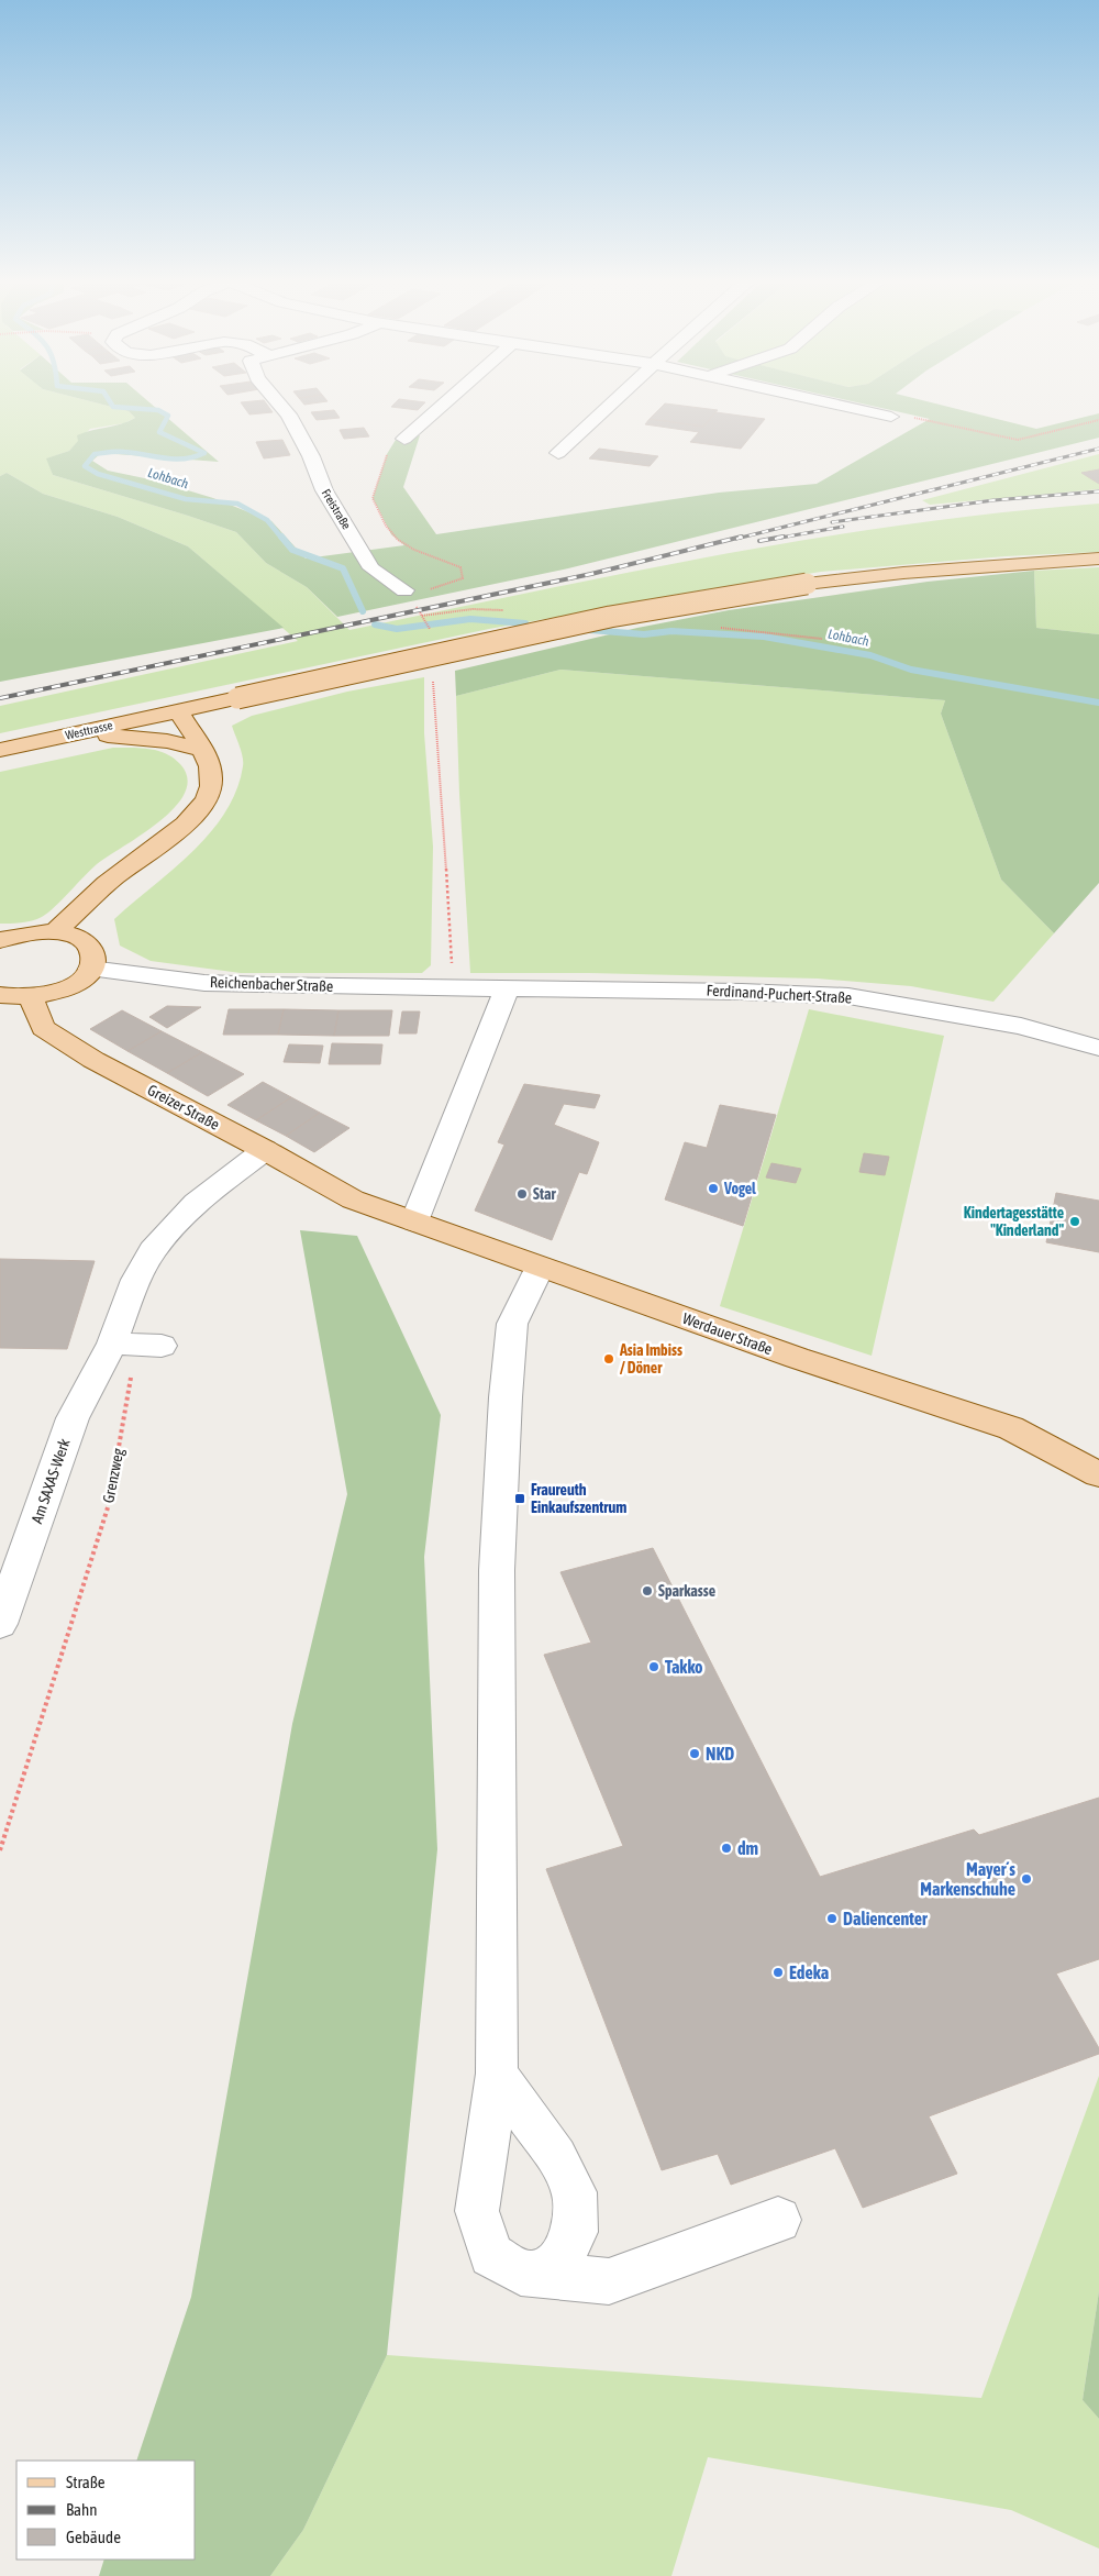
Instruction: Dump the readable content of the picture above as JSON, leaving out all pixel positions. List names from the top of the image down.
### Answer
{
  "streets": {
    "main road": ["Westtrasse", "Greizer Straße", "Werdauer Straße"],
    "street": [
      "Freistraße",
      "Reichenbacher Straße",
      "Ferdinand-Puchert-Straße",
      "Am SAXAS-Werk"
    ],
    "path": ["Grenzweg"]
  },
  "crossings": [
    ["Reichenbacher Straße", "Ferdinand-Puchert-Straße"],
    ["Greizer Straße", "Werdauer Straße"],
    ["Grenzweg", "Am SAXAS-Werk"]
  ],
  "water": ["Lohbach"],
  "places": {
    "other": [
      "Vogel",
      "Star",
      "Kindertagesstätte \"Kinderland\"",
      "Asia Imbiss / Döner",
      "Sparkasse",
      "Takko",
      "NKD",
      "dm",
      "Mayer´s Markenschuhe",
      "Daliencenter",
      "Edeka"
    ],
    "transit": ["Fraureuth Einkaufszentrum"]
  },
  "legend": ["Straße", "Bahn", "Gebäude"]
}
